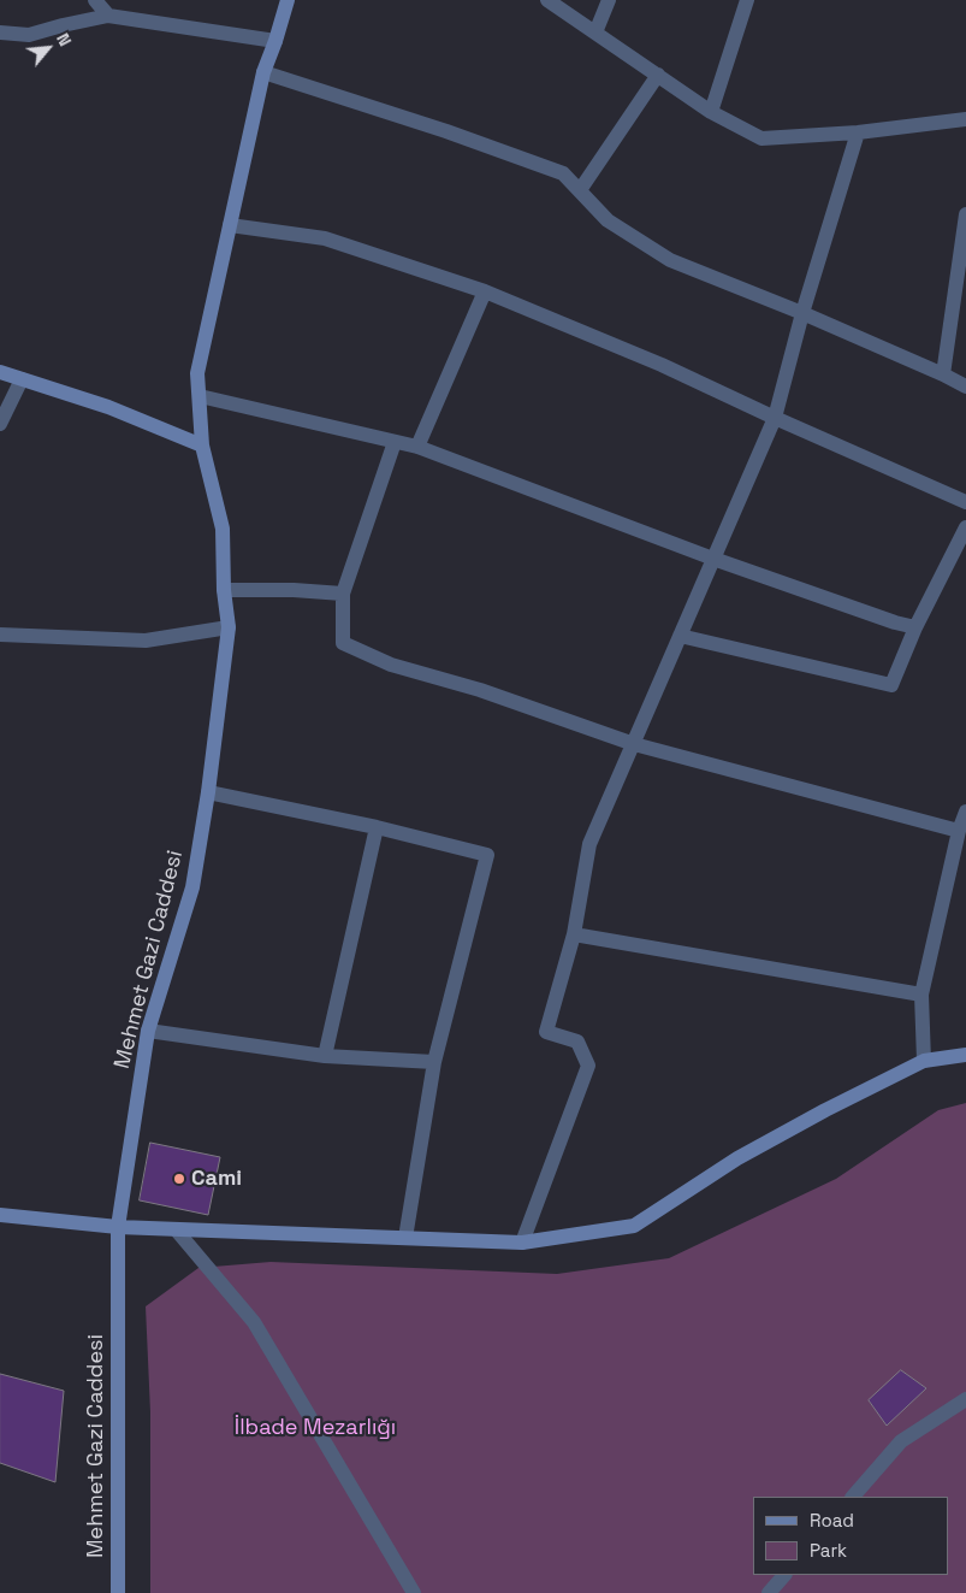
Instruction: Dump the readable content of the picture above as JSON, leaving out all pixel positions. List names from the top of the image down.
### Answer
{
  "streets": {
    "street": ["Mehmet Gazi Caddesi"]
  },
  "parks": ["İlbade Mezarlığı"],
  "places": ["Cami"],
  "legend": ["Road", "Park"],
  "north": "top right"
}
